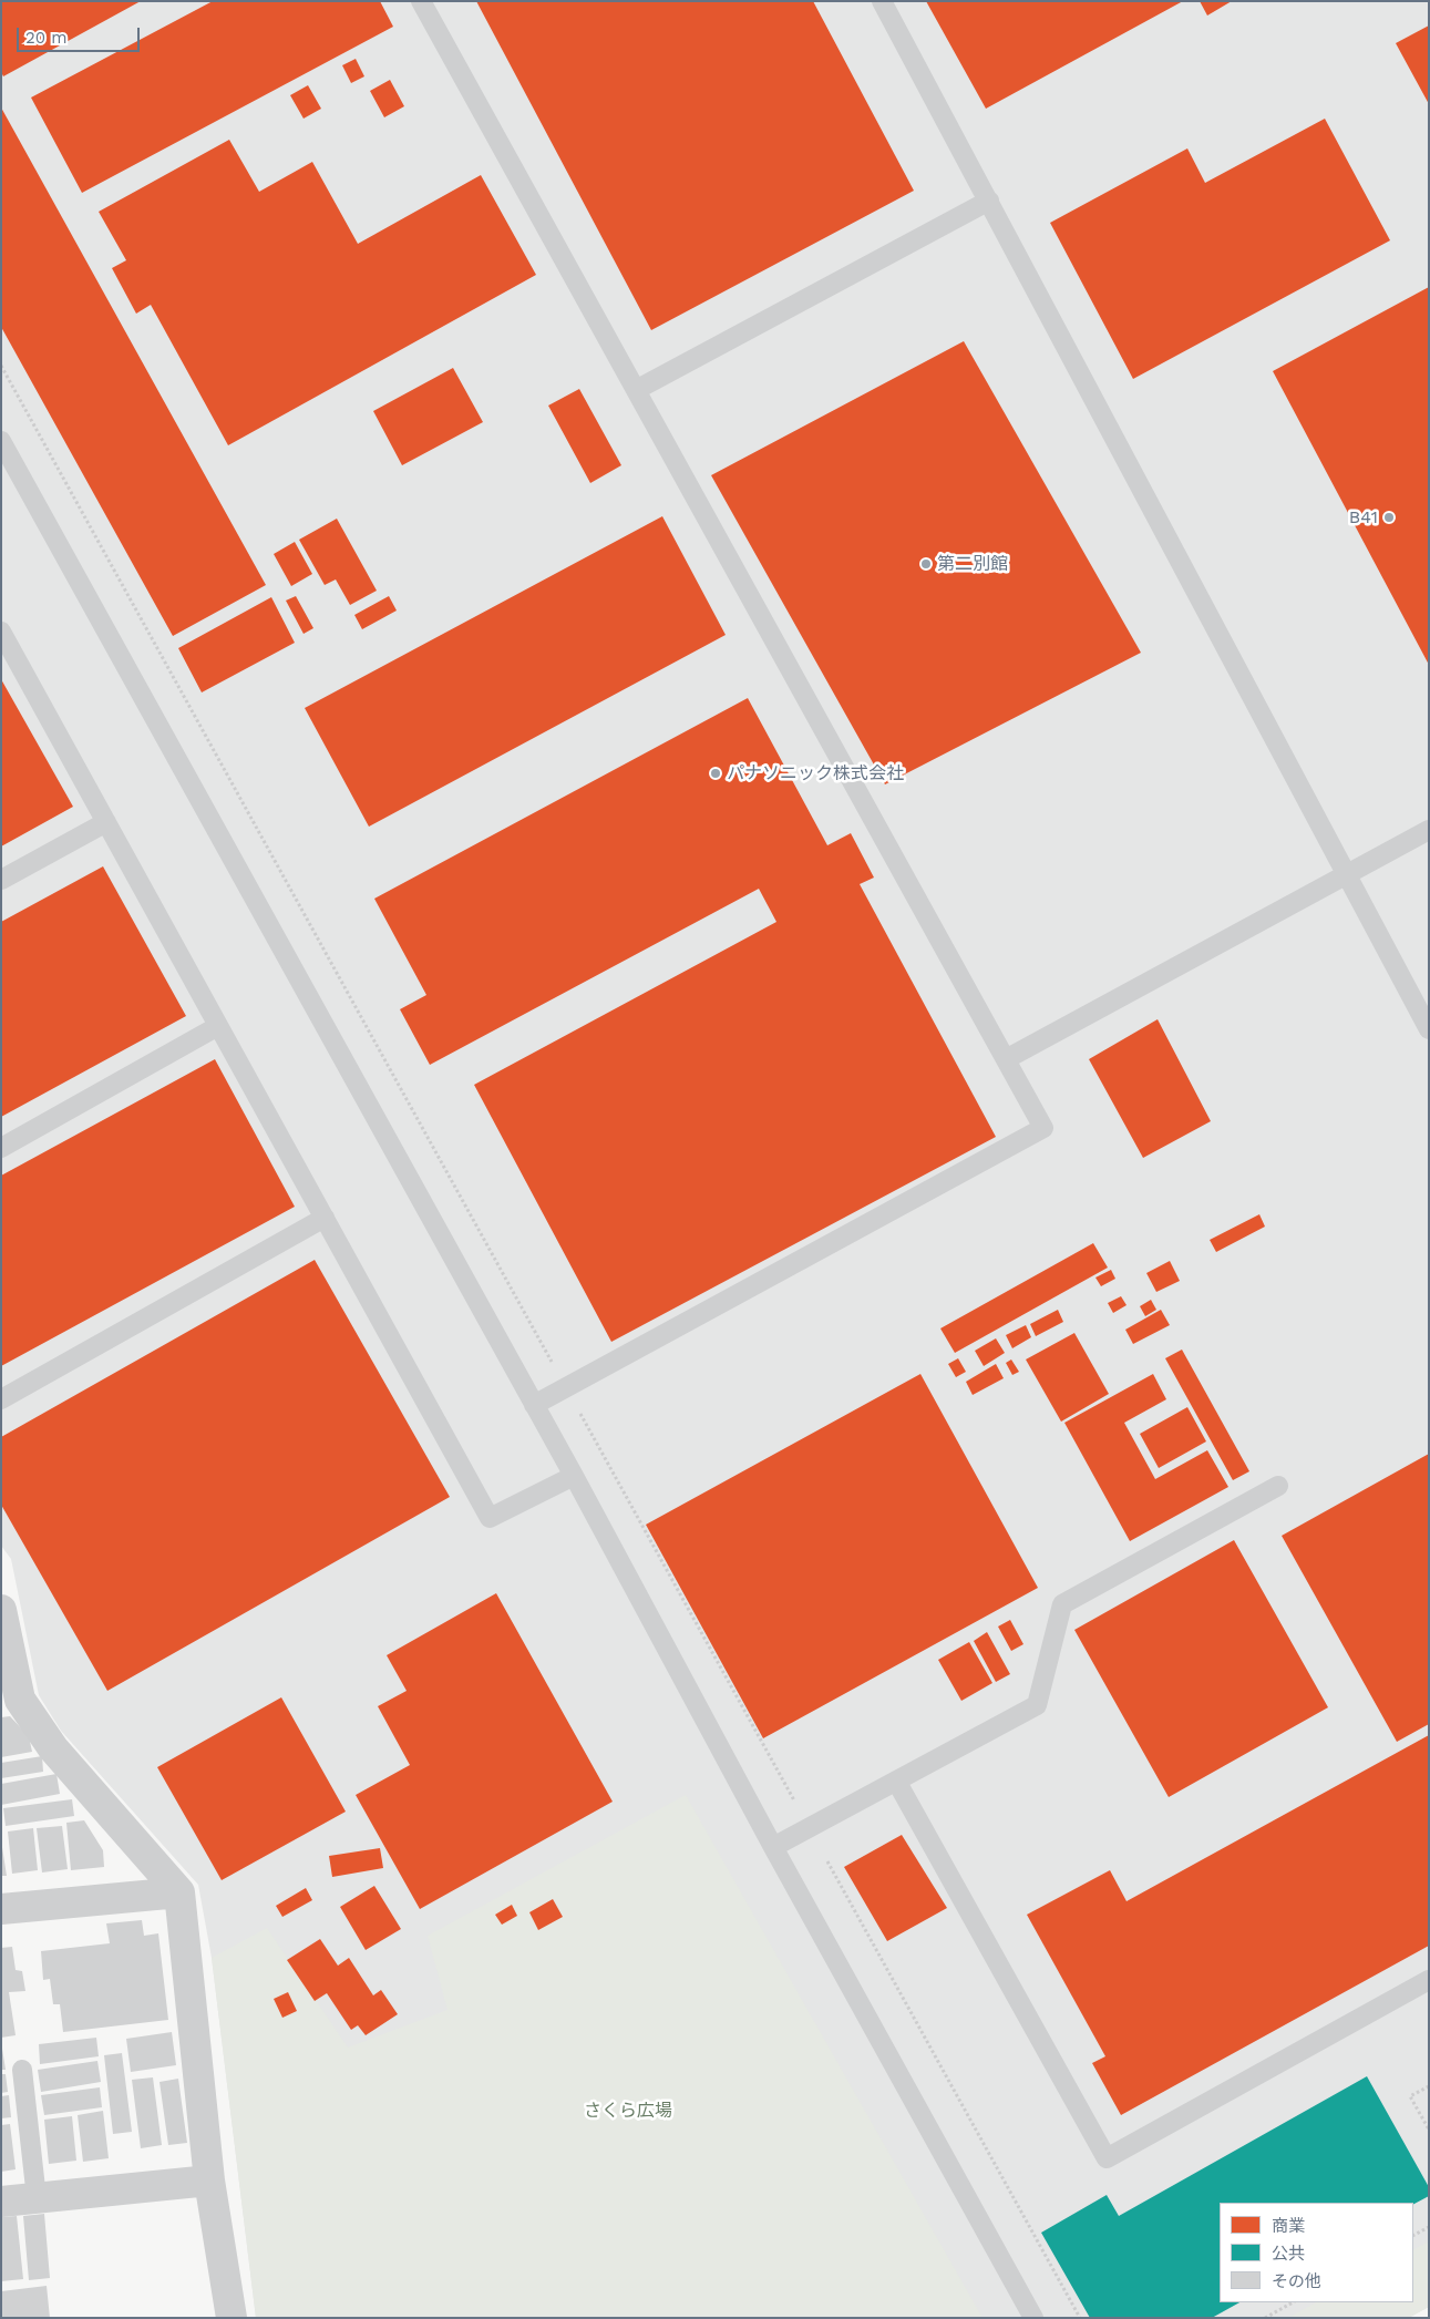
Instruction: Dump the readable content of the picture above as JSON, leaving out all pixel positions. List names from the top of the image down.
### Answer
{
  "parks": ["さくら広場"],
  "places": ["B41", "第二別館", "パナソニック株式会社"],
  "legend": ["商業", "公共", "その他"],
  "scale_bar": "20 m"
}
